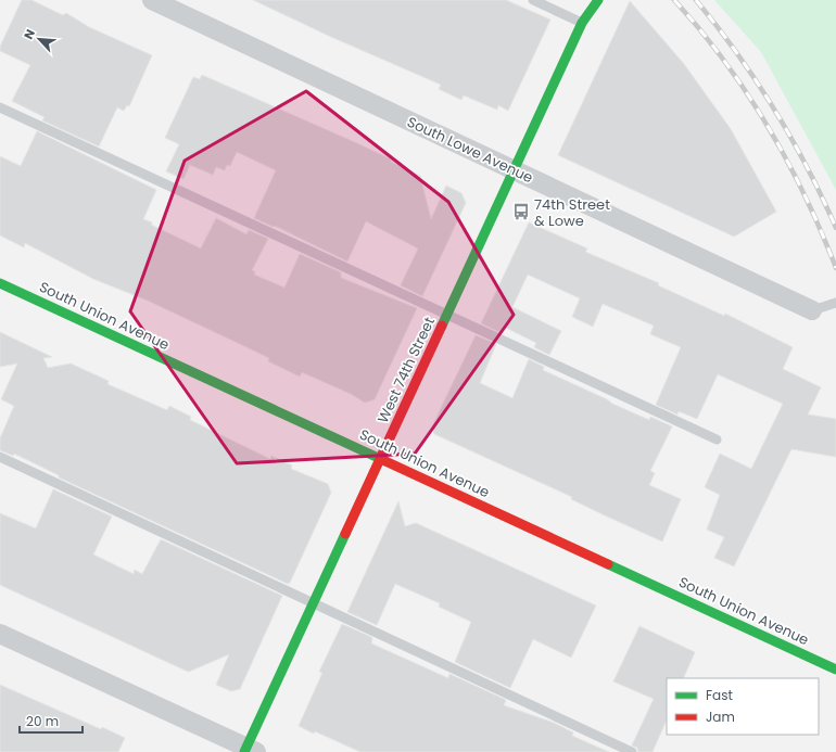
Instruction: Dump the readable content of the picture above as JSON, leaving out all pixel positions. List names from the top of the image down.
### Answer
{
  "streets": {
    "street": ["South Lowe Avenue", "South Union Avenue", "West 74th Street"]
  },
  "crossings": [
    ["South Lowe Avenue", "West 74th Street"],
    ["South Union Avenue", "West 74th Street"]
  ],
  "places": {
    "bus stop": ["74th Street & Lowe"]
  },
  "legend": ["Fast", "Jam"],
  "scale_bar": "20 m",
  "north": "top left"
}
